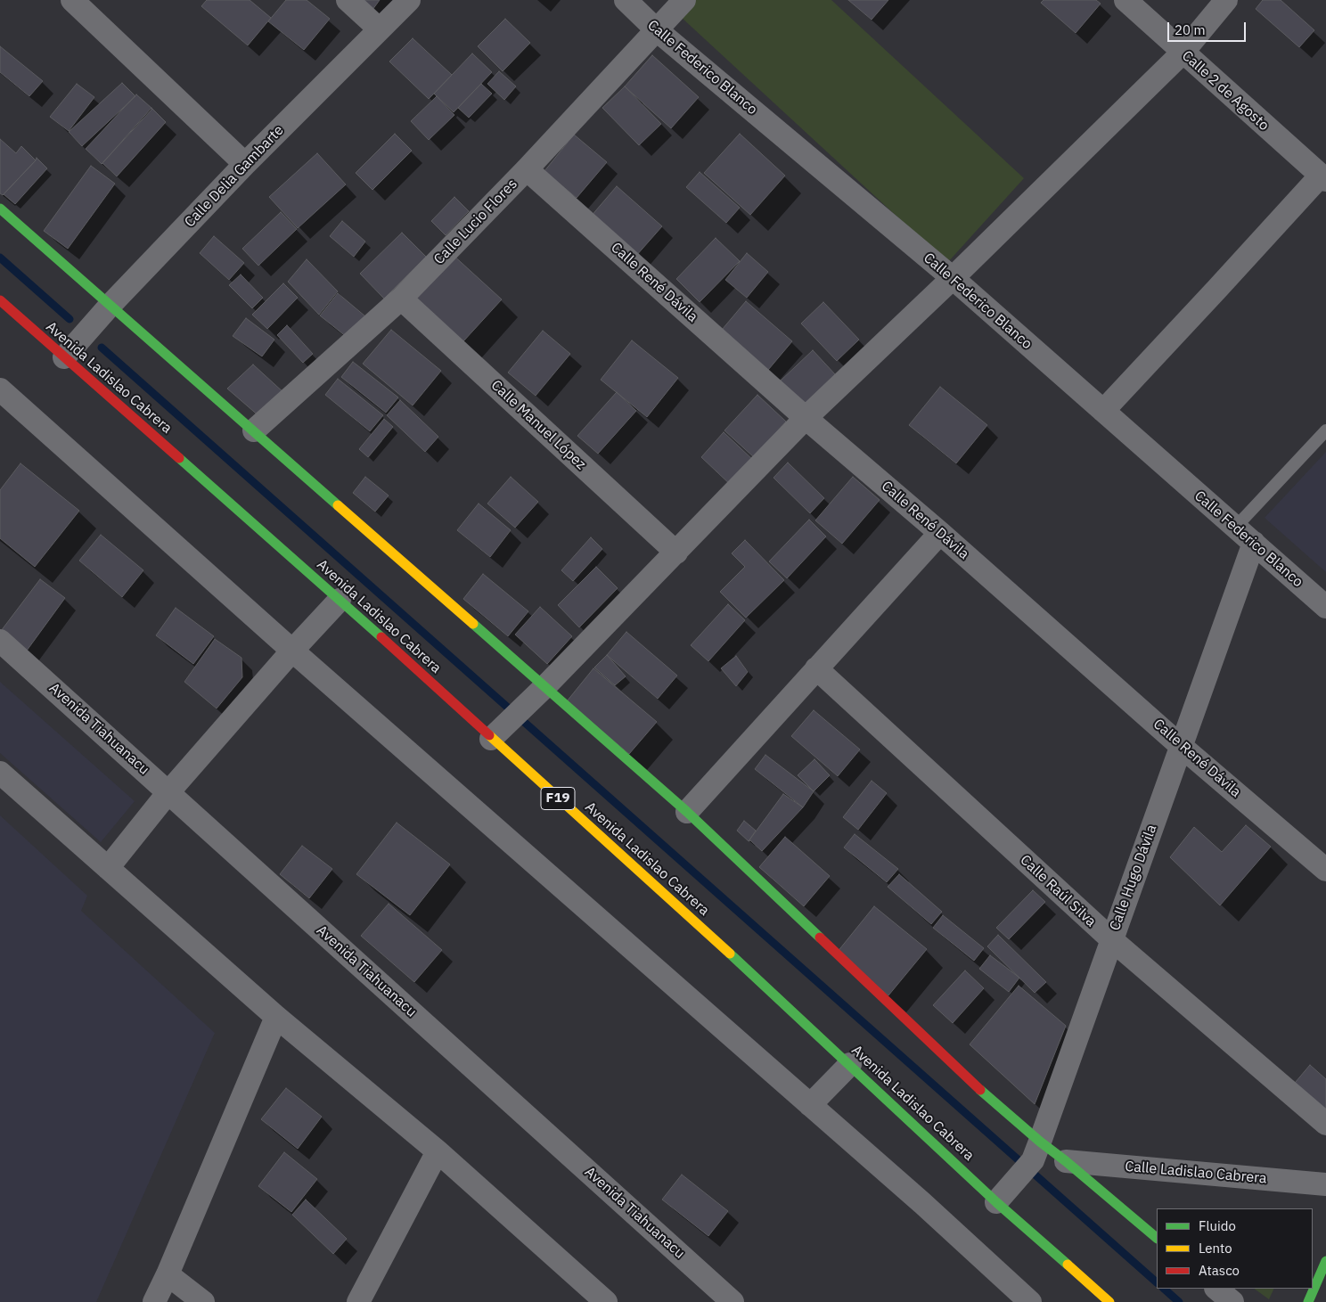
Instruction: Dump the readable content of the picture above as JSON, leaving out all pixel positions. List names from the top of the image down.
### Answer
{
  "streets": {
    "main road": ["Avenida Ladislao Cabrera", "F19"],
    "street": [
      "Calle Federico Blanco",
      "Calle 2 de Agosto",
      "Calle Delia Gambarte",
      "Calle Lucio Flores",
      "Calle René Dávila",
      "Calle Manuel López",
      "Avenida Tiahuanacu",
      "Calle Hugo Dávila",
      "Calle Raúl Silva",
      "Calle Ladislao Cabrera"
    ]
  },
  "crossings": [
    ["Calle Federico Blanco", "Calle Lucio Flores"],
    ["Calle Federico Blanco", "Calle Hugo Dávila"],
    ["Calle Delia Gambarte", "Avenida Ladislao Cabrera"],
    ["Calle Lucio Flores", "Calle René Dávila"],
    ["Calle Lucio Flores", "Calle Manuel López"],
    ["Calle René Dávila", "Calle Hugo Dávila"],
    ["Avenida Ladislao Cabrera", "Calle Hugo Dávila"],
    ["Calle Hugo Dávila", "Calle Raúl Silva"]
  ],
  "legend": ["Fluido", "Lento", "Atasco"],
  "scale_bar": "20 m"
}
